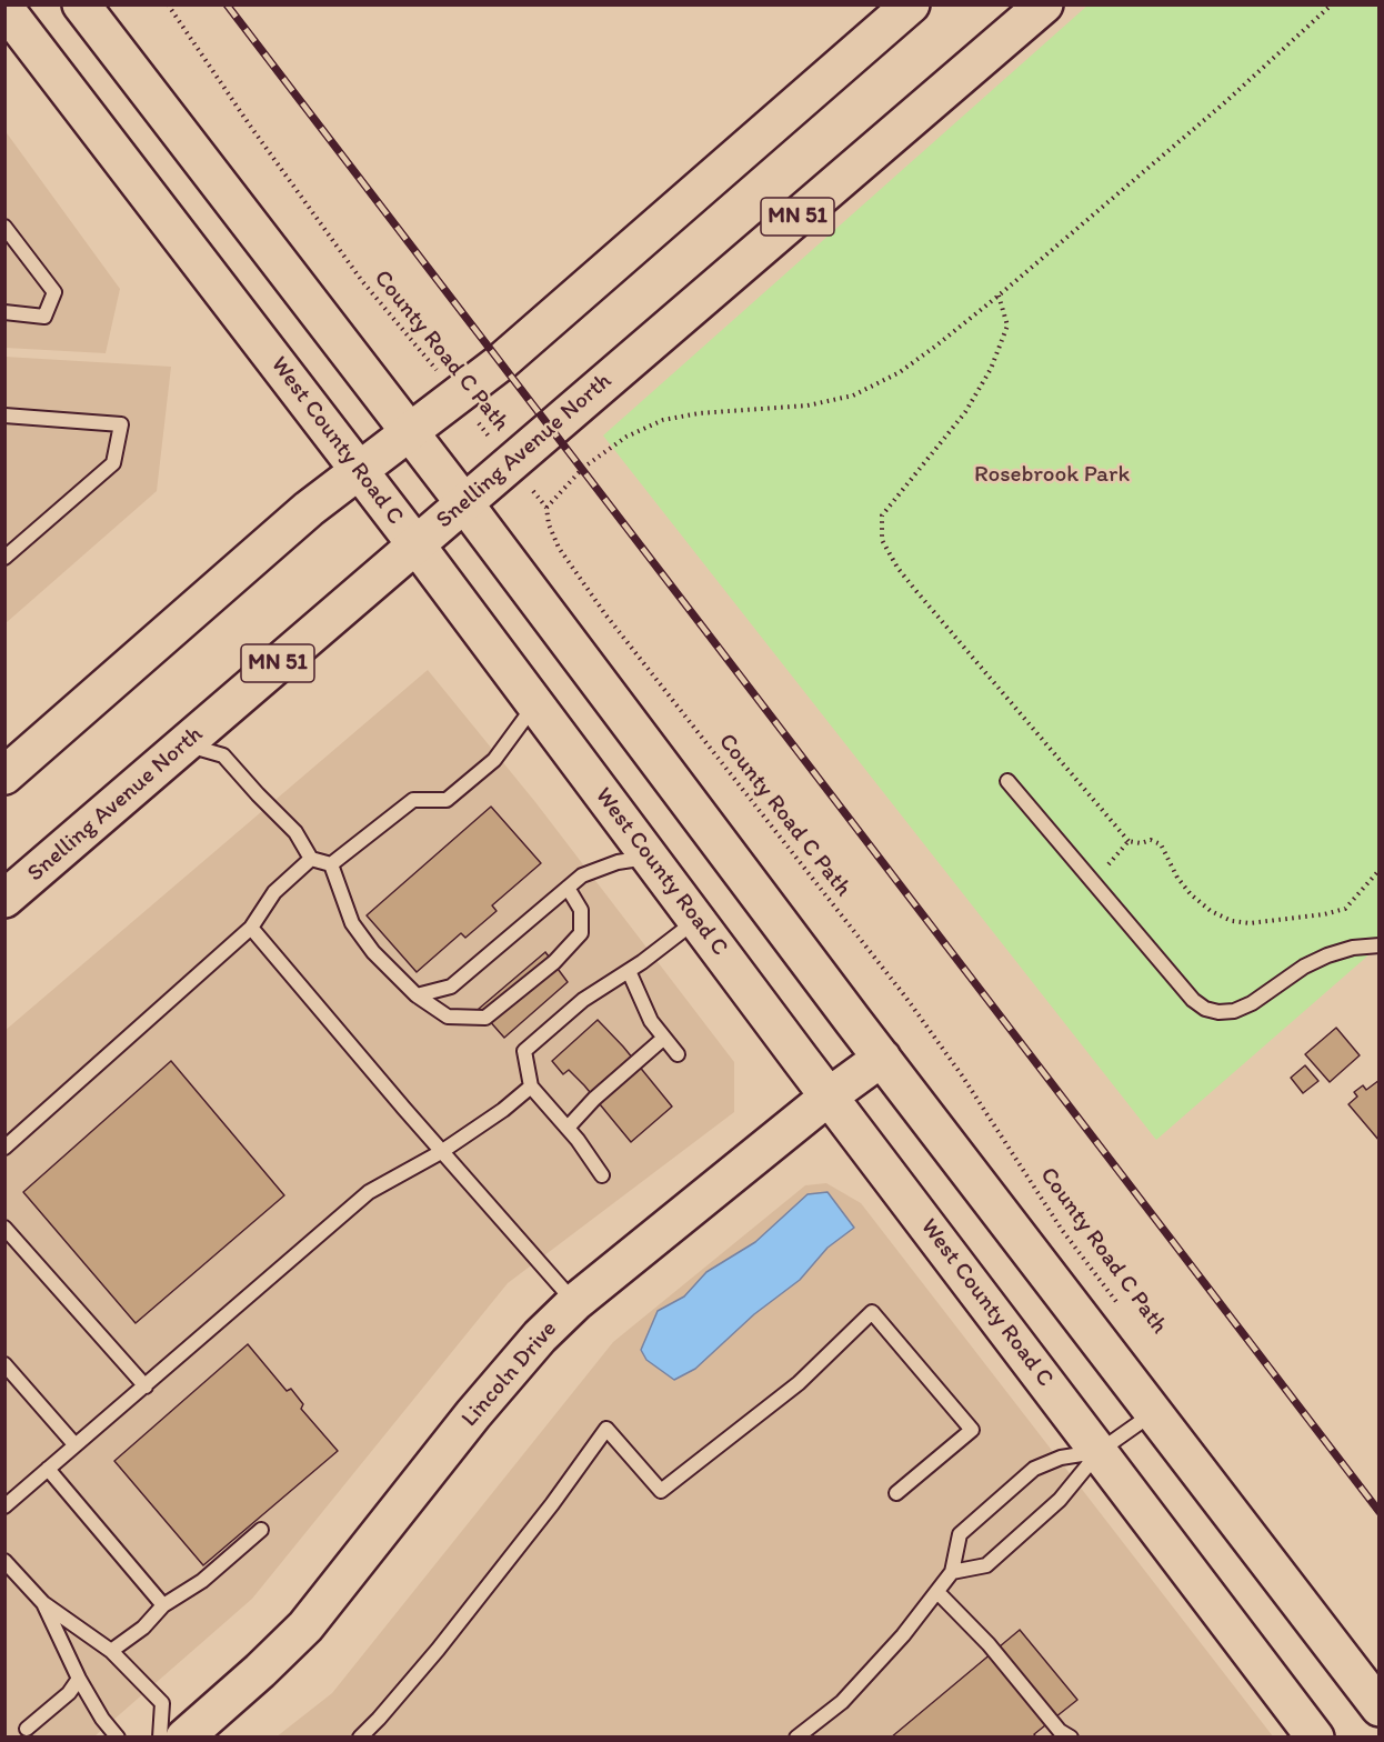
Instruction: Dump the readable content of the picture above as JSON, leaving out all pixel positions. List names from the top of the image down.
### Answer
{
  "streets": {
    "main road": [
      "MN 51",
      "West County Road C",
      "Snelling Avenue North",
      "Lincoln Drive"
    ],
    "path": ["County Road C Path"]
  },
  "crossings": [
    ["County Road C Path", "Snelling Avenue North"],
    ["West County Road C", "Snelling Avenue North"],
    ["West County Road C", "Lincoln Drive"]
  ],
  "parks": ["Rosebrook Park"]
}
